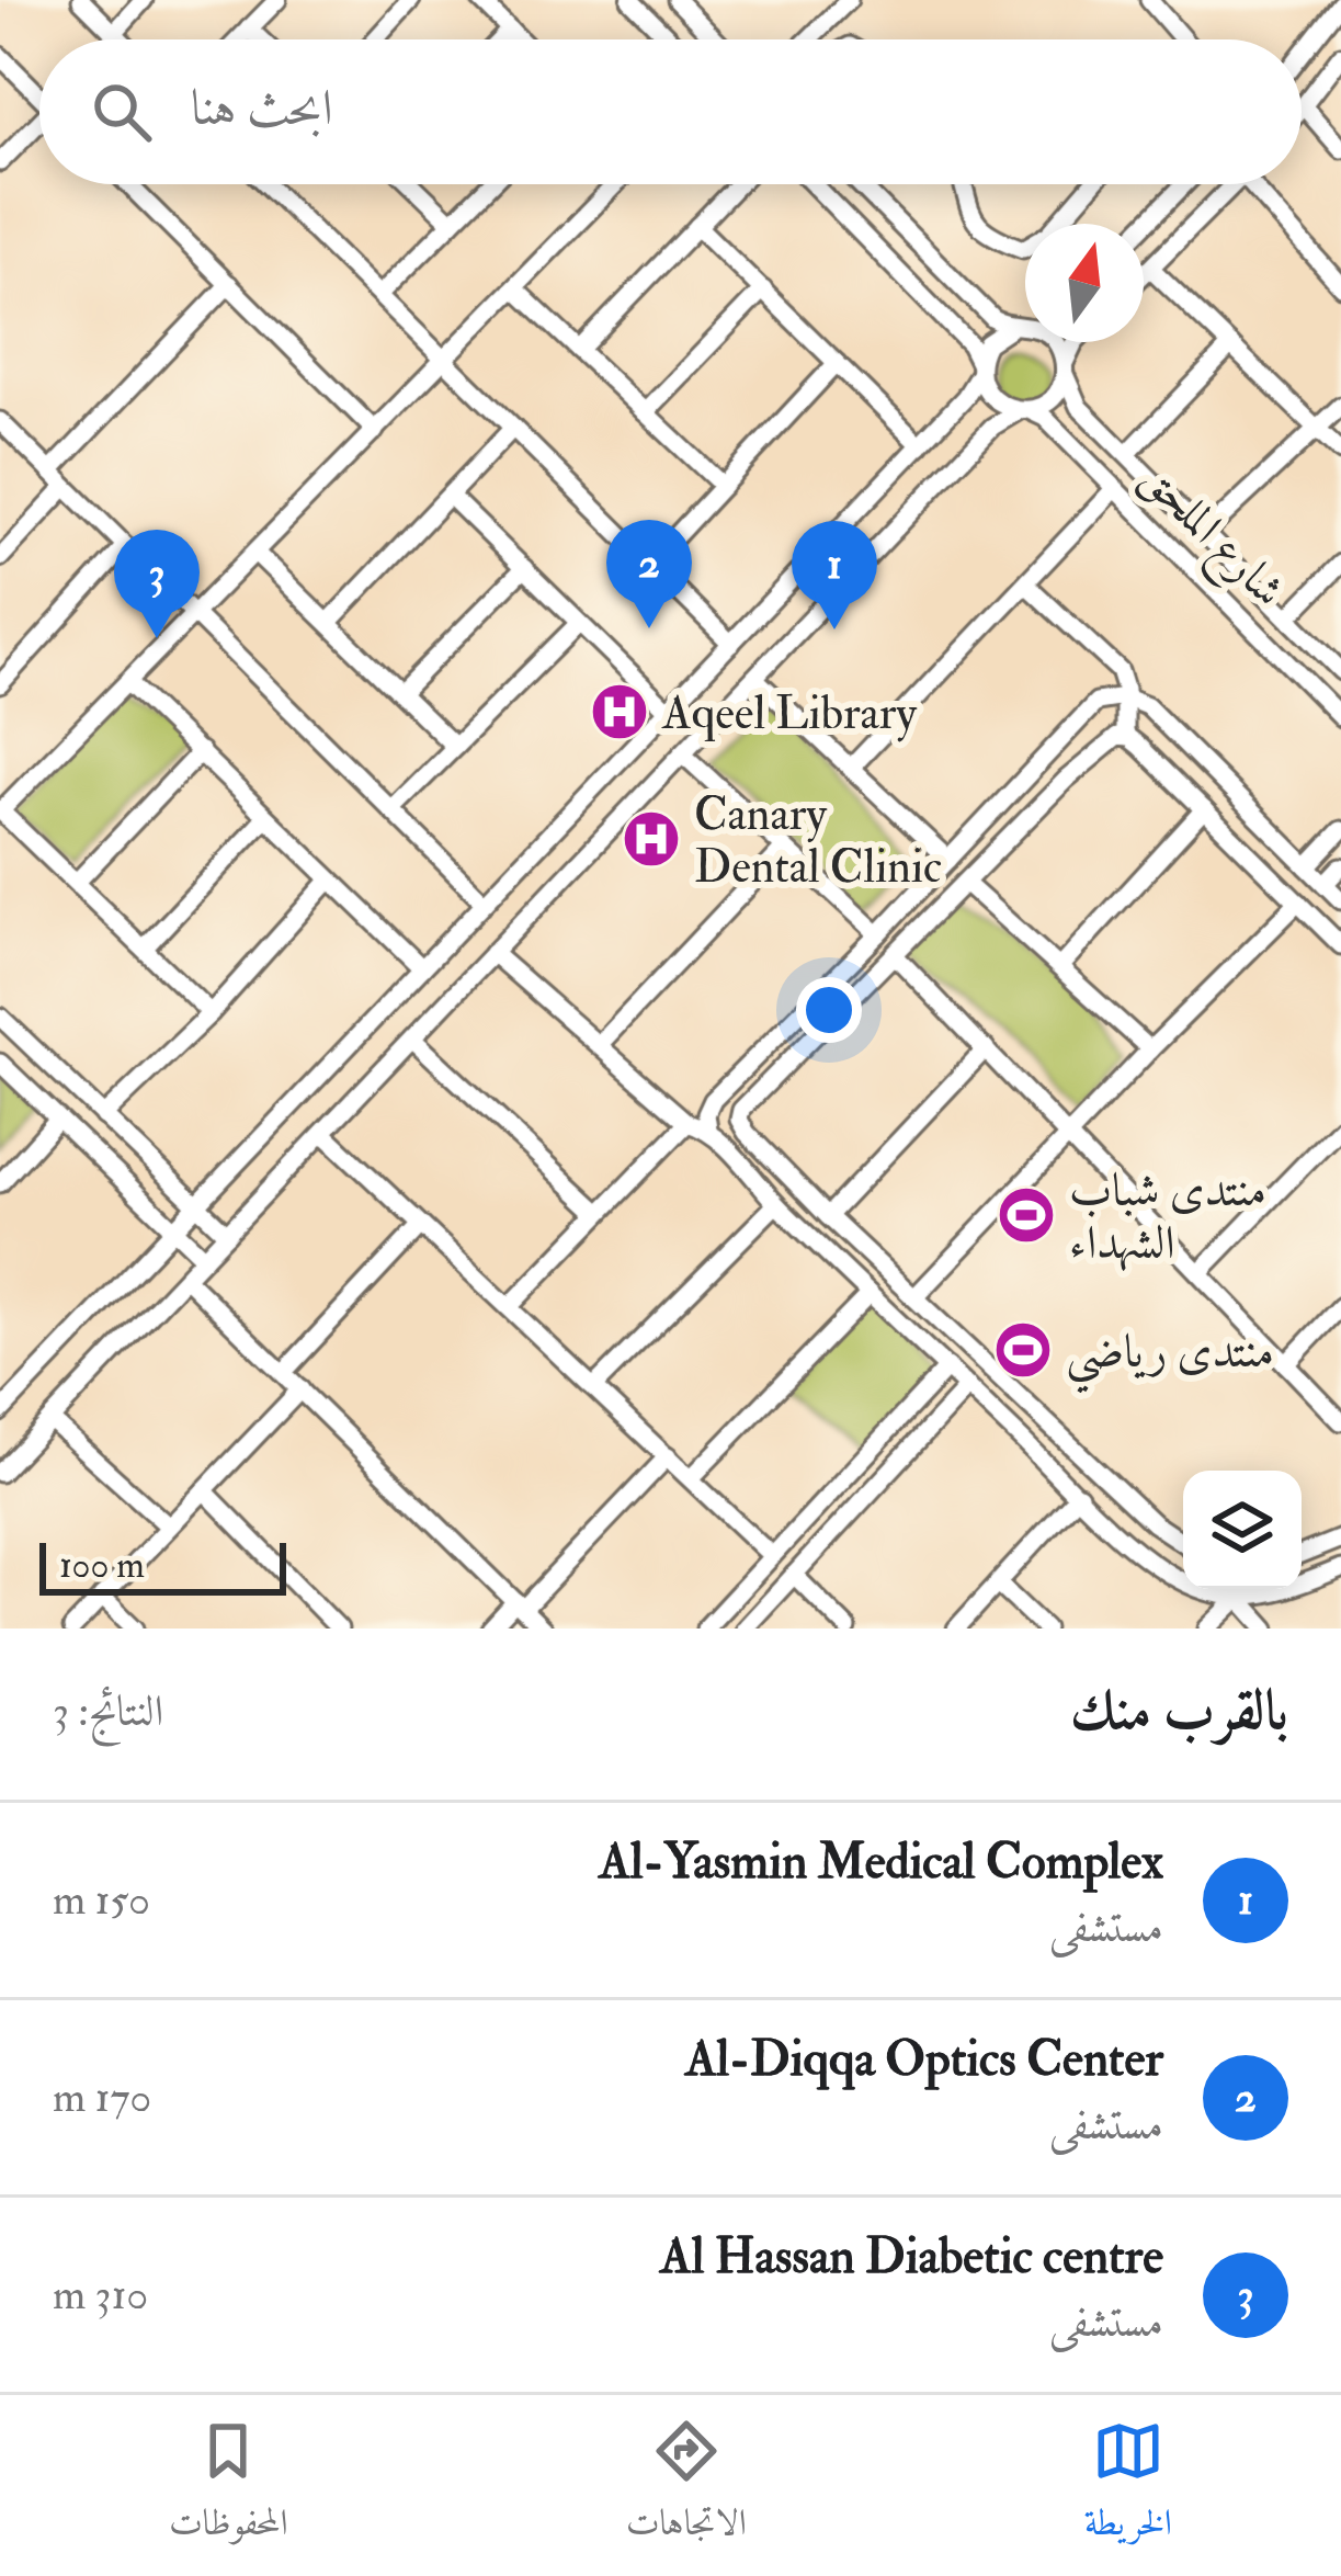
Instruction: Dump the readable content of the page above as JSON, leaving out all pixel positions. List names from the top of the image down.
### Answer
{
  "streets": {
    "street": ["شارع الملحق"]
  },
  "places": {
    "hospital": ["Aqeel Library", "Canary Dental Clinic"],
    "sports": ["منتدى شباب الشهداء", "منتدى رياضي"]
  },
  "scale_bar": "100 m",
  "north": "top",
  "page": {
    "search": "ابحث هنا",
    "pins": ["2", "1", "3"],
    "scale": "100 m",
    "heading": ["بالقرب منك", "النتائج: 3"],
    "list": [
      {
        "mark": "1",
        "name": "Al-Yasmin Medical Complex",
        "note": "مستشفى",
        "value": "150 m"
      },
      {
        "mark": "2",
        "name": "Al-Diqqa Optics Center",
        "note": "مستشفى",
        "value": "170 m"
      },
      {
        "mark": "3",
        "name": "Al Hassan Diabetic centre",
        "note": "مستشفى",
        "value": "310 m"
      }
    ],
    "nav": ["الخريطة", "الاتجاهات", "المحفوظات"]
  }
}
